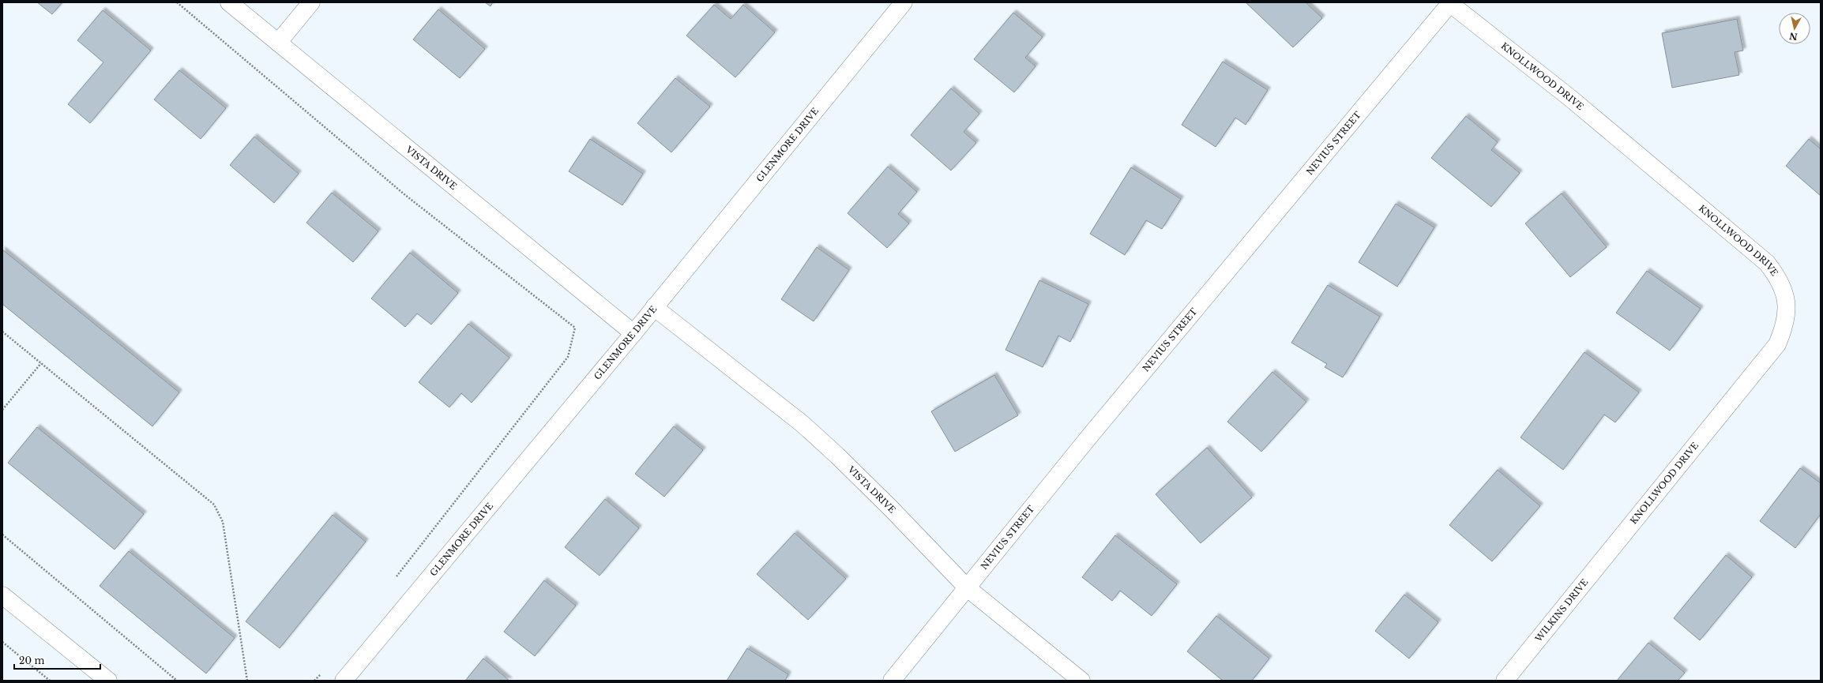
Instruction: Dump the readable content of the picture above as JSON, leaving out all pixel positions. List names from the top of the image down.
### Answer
{
  "streets": {
    "street": [
      "KNOLLWOOD DRIVE",
      "NEVIUS STREET",
      "GLENMORE DRIVE",
      "VISTA DRIVE",
      "WILKINS DRIVE"
    ]
  },
  "crossings": [
    ["KNOLLWOOD DRIVE", "NEVIUS STREET"],
    ["KNOLLWOOD DRIVE", "WILKINS DRIVE"],
    ["NEVIUS STREET", "VISTA DRIVE"],
    ["GLENMORE DRIVE", "VISTA DRIVE"]
  ],
  "scale_bar": "20 m",
  "north": "bottom"
}
